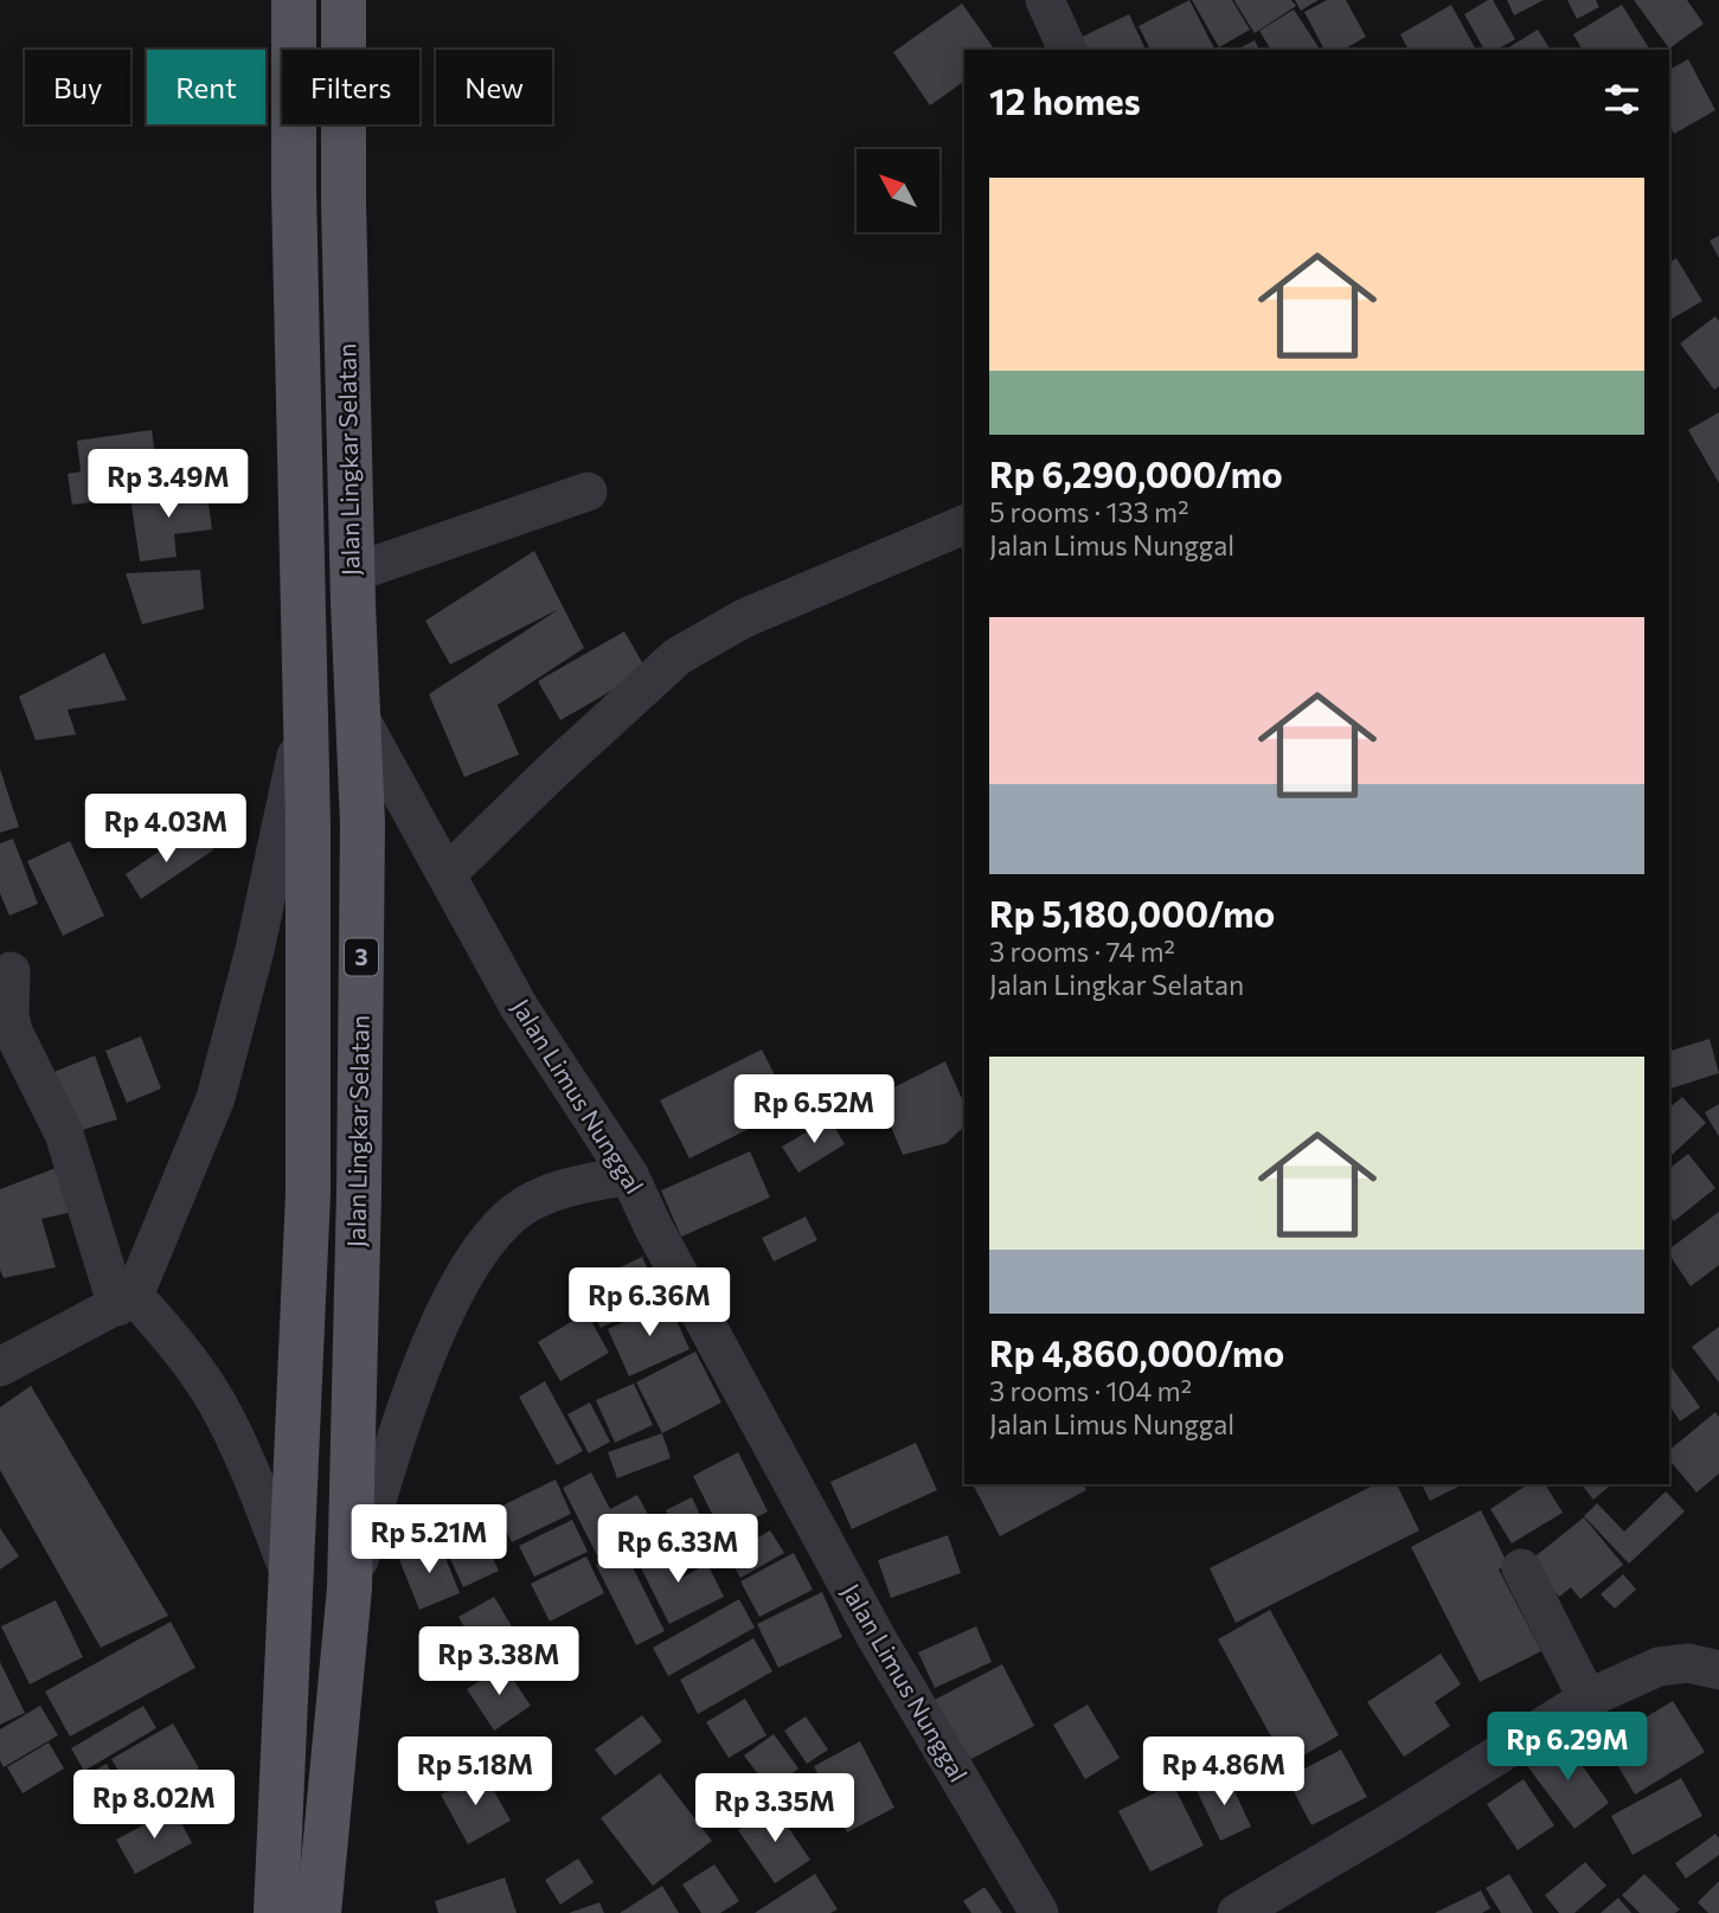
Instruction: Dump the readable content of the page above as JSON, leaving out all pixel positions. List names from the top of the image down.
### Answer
{
  "streets": {
    "main road": ["Jalan Lingkar Selatan", "3"],
    "street": ["Jalan Limus Nunggal"]
  },
  "crossings": [
    ["Jalan Lingkar Selatan", "Jalan Limus Nunggal"]
  ],
  "north": "top left",
  "page": {
    "chip": [
      "Buy",
      "Rent",
      "Filters",
      "New"
    ],
    "heading": "12 homes",
    "list": [
      {
        "name": "Rp 6,290,000/mo",
        "note": "5 rooms · 133 m² · Jalan Limus Nunggal"
      },
      {
        "name": "Rp 5,180,000/mo",
        "note": "3 rooms · 74 m² · Jalan Lingkar Selatan"
      },
      {
        "name": "Rp 4,860,000/mo",
        "note": "3 rooms · 104 m² · Jalan Limus Nunggal"
      }
    ],
    "price": [
      "Rp 3.49M",
      "Rp 4.03M",
      "Rp 6.52M",
      "Rp 6.36M",
      "Rp 5.21M",
      "Rp 6.33M",
      "Rp 3.38M",
      "Rp 6.29M",
      "Rp 5.18M",
      "Rp 4.86M",
      "Rp 8.02M",
      "Rp 3.35M"
    ]
  }
}
